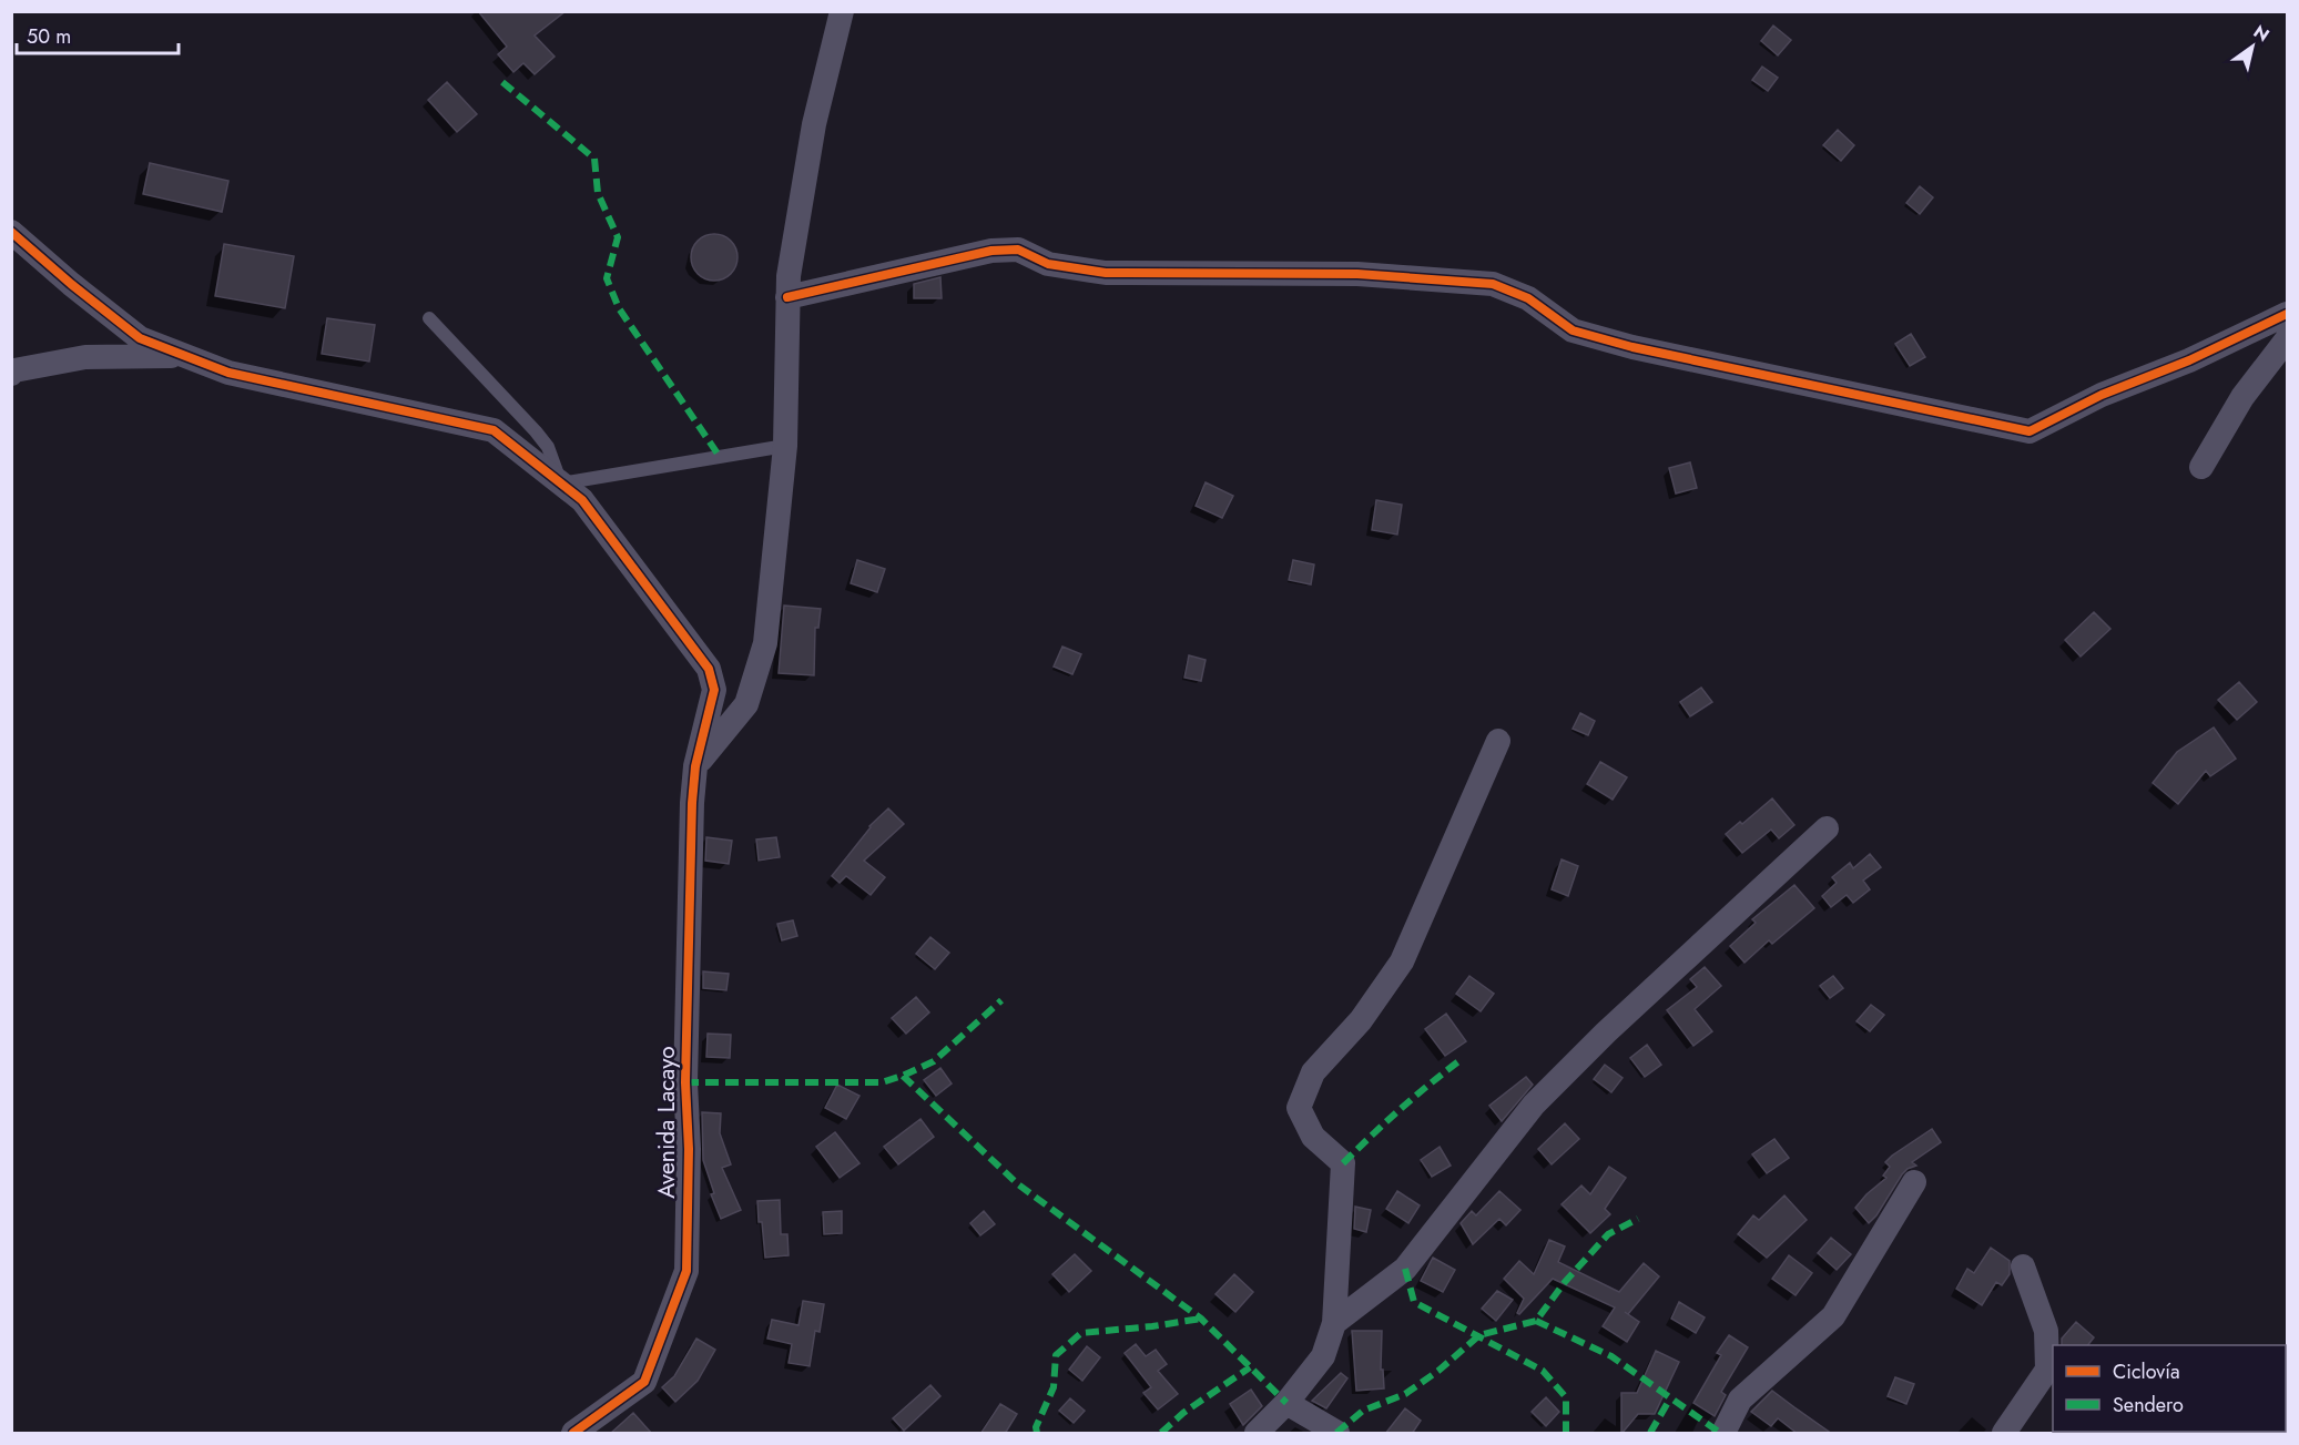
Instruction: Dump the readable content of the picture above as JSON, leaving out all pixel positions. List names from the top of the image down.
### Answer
{
  "streets": {
    "street": ["Avenida Lacayo"]
  },
  "legend": ["Ciclovía", "Sendero"],
  "scale_bar": "50 m",
  "north": "top right"
}
